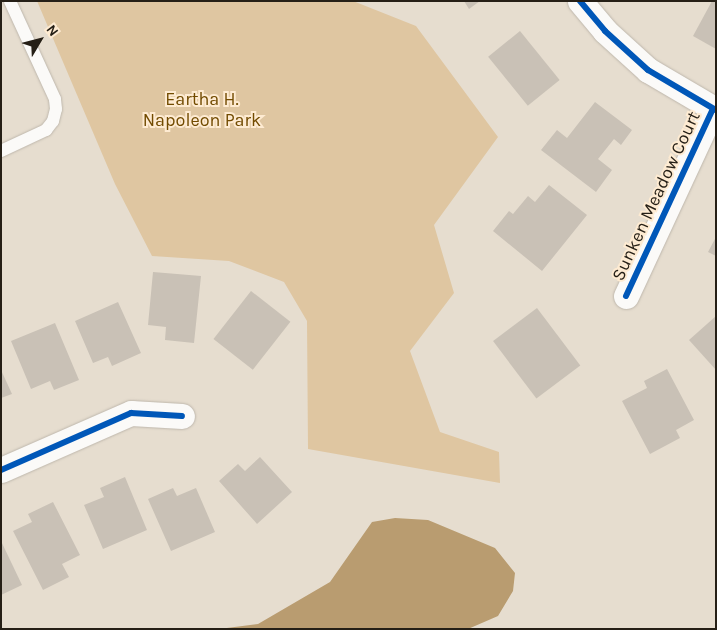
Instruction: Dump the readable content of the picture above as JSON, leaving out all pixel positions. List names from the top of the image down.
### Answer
{
  "streets": {
    "street": ["Sunken Meadow Court"]
  },
  "parks": ["Eartha H. Napoleon Park"],
  "north": "top right"
}
